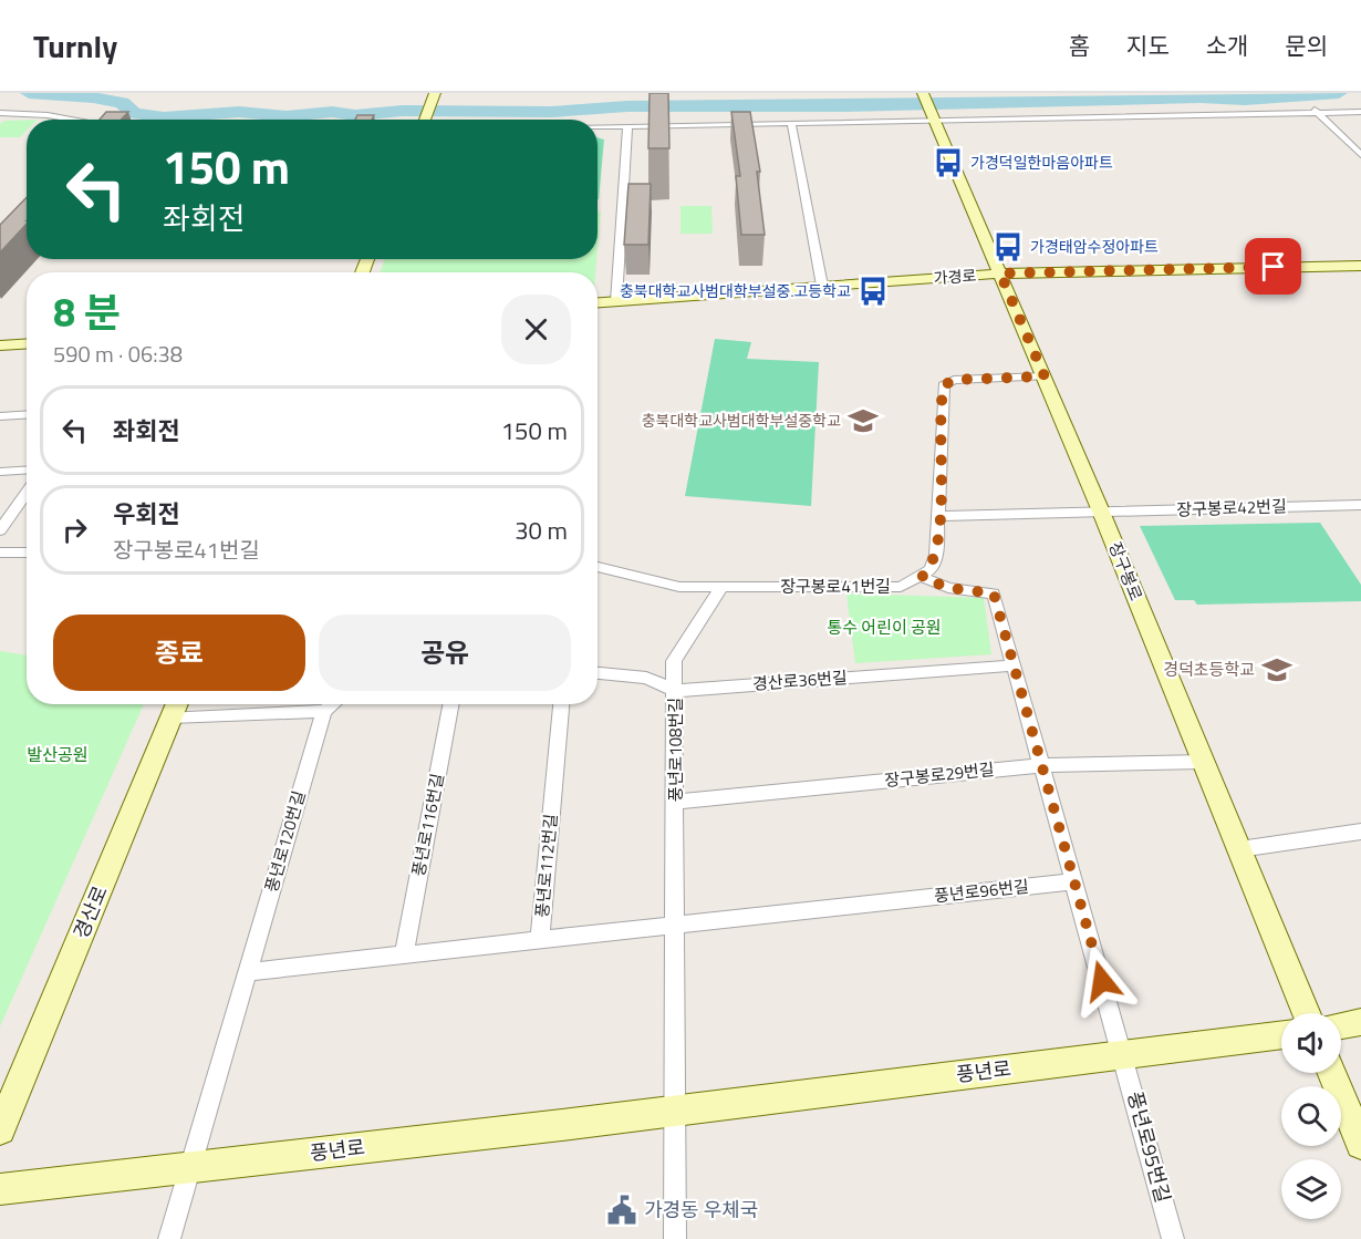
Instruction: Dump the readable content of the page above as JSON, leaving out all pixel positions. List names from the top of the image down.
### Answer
{
  "streets": {
    "street": [
      "가경로",
      "장구봉로42번길",
      "장구봉로",
      "장구봉로41번길",
      "경산로36번길",
      "풍년로108번길",
      "장구봉로29번길",
      "풍년로116번길",
      "풍년로120번길",
      "풍년로112번길",
      "풍년로96번길",
      "경산로",
      "풍년로",
      "풍년로95번길"
    ]
  },
  "crossings": [
    ["가경로", "장구봉로"],
    ["장구봉로42번길", "장구봉로"],
    ["장구봉로", "장구봉로29번길"],
    ["장구봉로41번길", "풍년로108번길"],
    ["경산로36번길", "풍년로108번길"],
    ["풍년로108번길", "장구봉로29번길"],
    ["풍년로108번길", "풍년로96번길"],
    ["풍년로108번길", "풍년로"],
    ["풍년로116번길", "풍년로112번길"],
    ["풍년로120번길", "풍년로"],
    ["풍년로", "풍년로95번길"]
  ],
  "parks": ["통수 어린이 공원", "발산공원"],
  "places": {
    "bus stop": ["가경덕일한마음아파트", "가경태암수정아파트", "충북대학교사범대학부설중.고등학교"],
    "school or university": ["충북대학교사범대학부설중학교", "경덕초등학교"],
    "public building": ["가경동 우체국"]
  },
  "page": {
    "header": "Turnly",
    "nav": [
      "홈",
      "지도",
      "소개",
      "문의"
    ],
    "turn": ["150 m", "좌회전"],
    "heading": ["8 분", "590 m · 06:38"],
    "list": [
      {
        "name": "좌회전",
        "value": "150 m"
      },
      {
        "name": "우회전",
        "note": "장구봉로41번길",
        "value": "30 m"
      }
    ],
    "buttons": ["종료", "공유"]
  }
}
